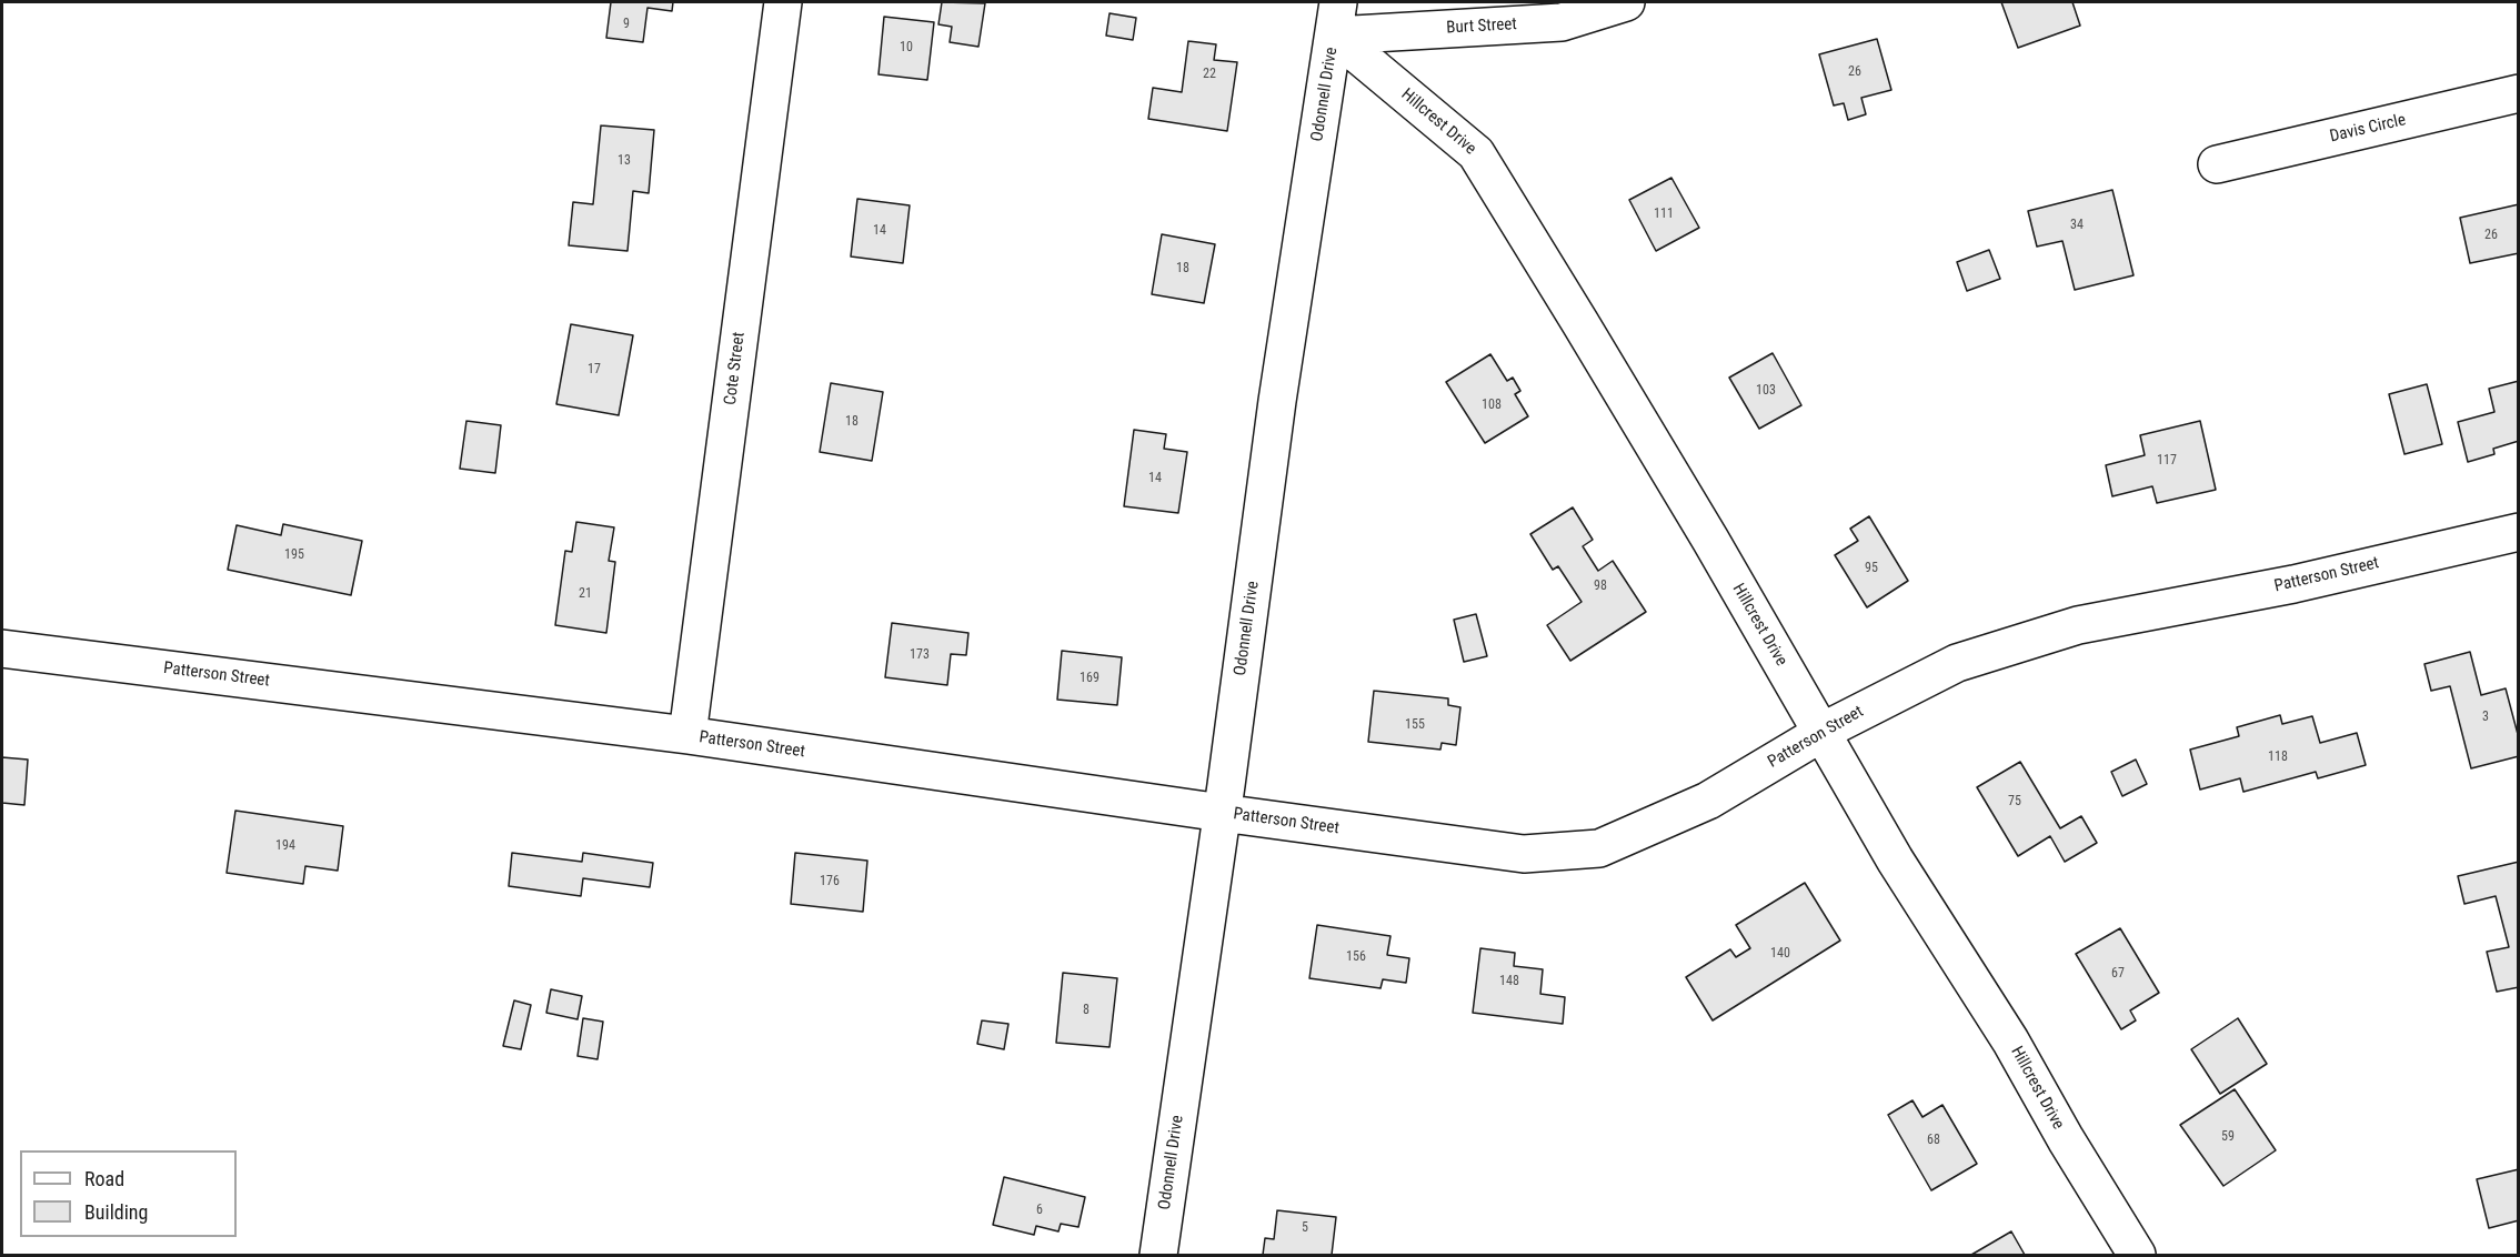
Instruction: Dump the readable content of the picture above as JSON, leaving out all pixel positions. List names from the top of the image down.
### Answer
{
  "streets": {
    "street": [
      "Burt Street",
      "Odonnell Drive",
      "Hillcrest Drive",
      "Davis Circle",
      "Cote Street",
      "Patterson Street"
    ]
  },
  "crossings": [
    ["Burt Street", "Odonnell Drive"],
    ["Burt Street", "Hillcrest Drive"],
    ["Odonnell Drive", "Hillcrest Drive"],
    ["Odonnell Drive", "Patterson Street"],
    ["Hillcrest Drive", "Patterson Street"],
    ["Cote Street", "Patterson Street"]
  ],
  "house_numbers": [
    "9",
    "10",
    "26",
    "22",
    "13",
    "111",
    "34",
    "14",
    "26",
    "18",
    "17",
    "103",
    "108",
    "18",
    "117",
    "14",
    "195",
    "95",
    "98",
    "21",
    "173",
    "169",
    "3",
    "155",
    "118",
    "75",
    "194",
    "176",
    "140",
    "156",
    "67",
    "148",
    "8",
    "59",
    "68",
    "6",
    "5"
  ],
  "legend": ["Road", "Building"]
}
